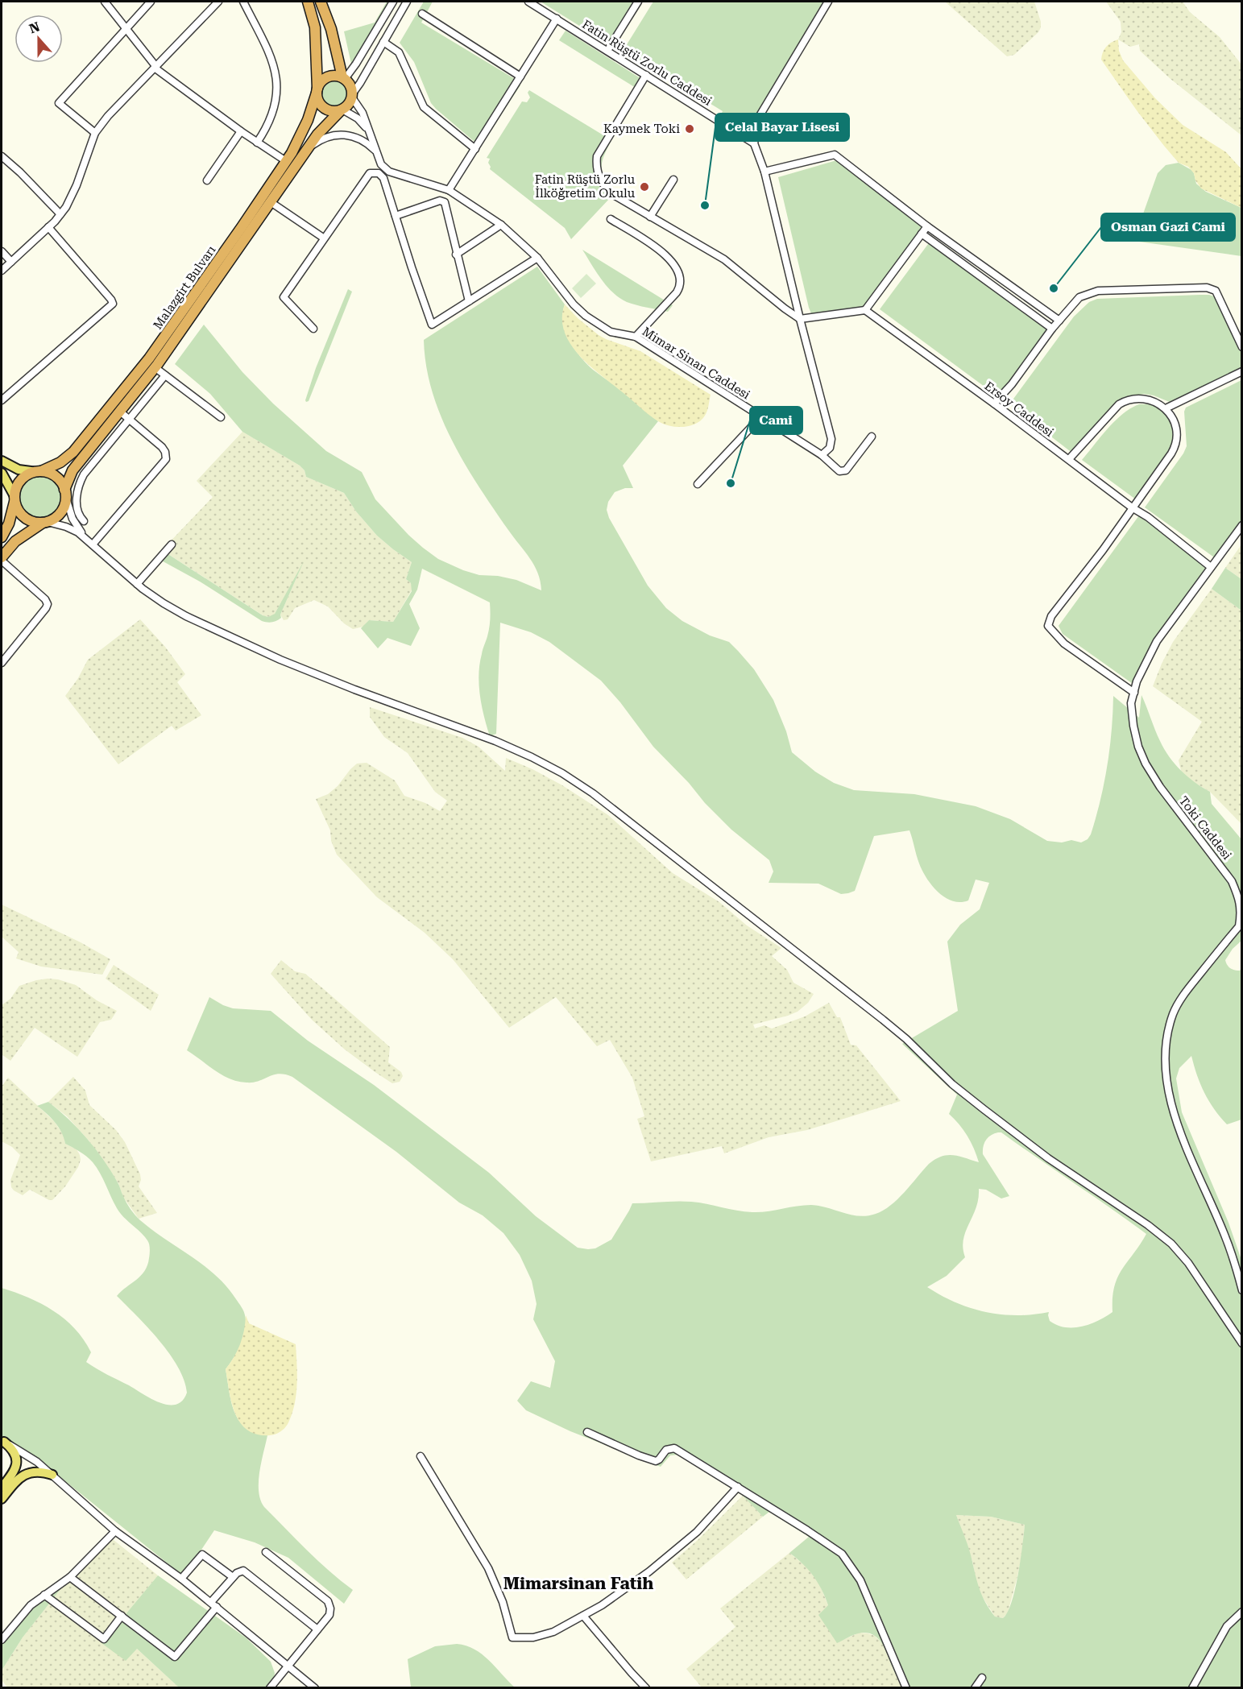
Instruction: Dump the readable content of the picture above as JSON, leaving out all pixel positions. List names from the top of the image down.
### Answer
{
  "streets": {
    "highway": ["Malazgirt Bulvarı"],
    "street": [
      "Fatin Rüştü Zorlu Caddesi",
      "Mimar Sinan Caddesi",
      "Ersoy Caddesi",
      "Toki Caddesi"
    ]
  },
  "crossings": [
    ["Ersoy Caddesi", "Toki Caddesi"]
  ],
  "districts": ["Mimarsinan Fatih"],
  "places": [
    "Kaymek Toki",
    "Fatin Rüştü Zorlu İlköğretim Okulu",
    "Celal Bayar Lisesi",
    "Osman Gazi Cami",
    "Cami"
  ],
  "north": "top"
}
